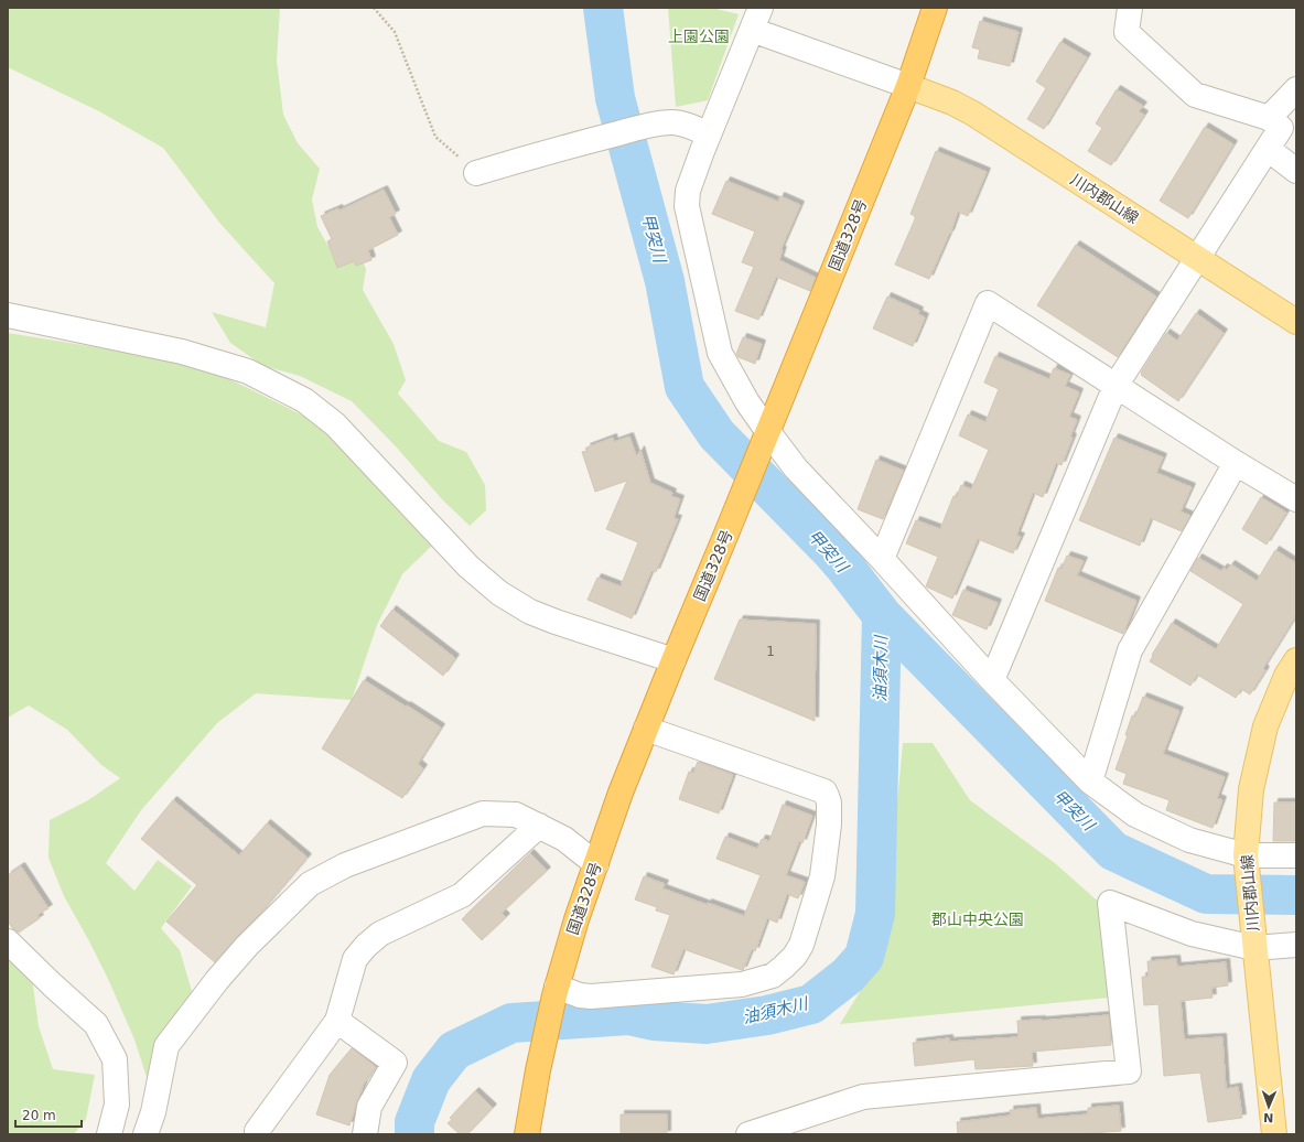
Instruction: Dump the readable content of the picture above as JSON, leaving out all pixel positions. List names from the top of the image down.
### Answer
{
  "streets": {
    "highway": ["国道328号"],
    "main road": ["川内郡山線"]
  },
  "crossings": [
    ["川内郡山線", "国道328号"]
  ],
  "water": ["甲突川", "油須木川"],
  "parks": ["上園公園", "郡山中央公園"],
  "house_numbers": ["1"],
  "scale_bar": "20 m",
  "north": "bottom"
}
